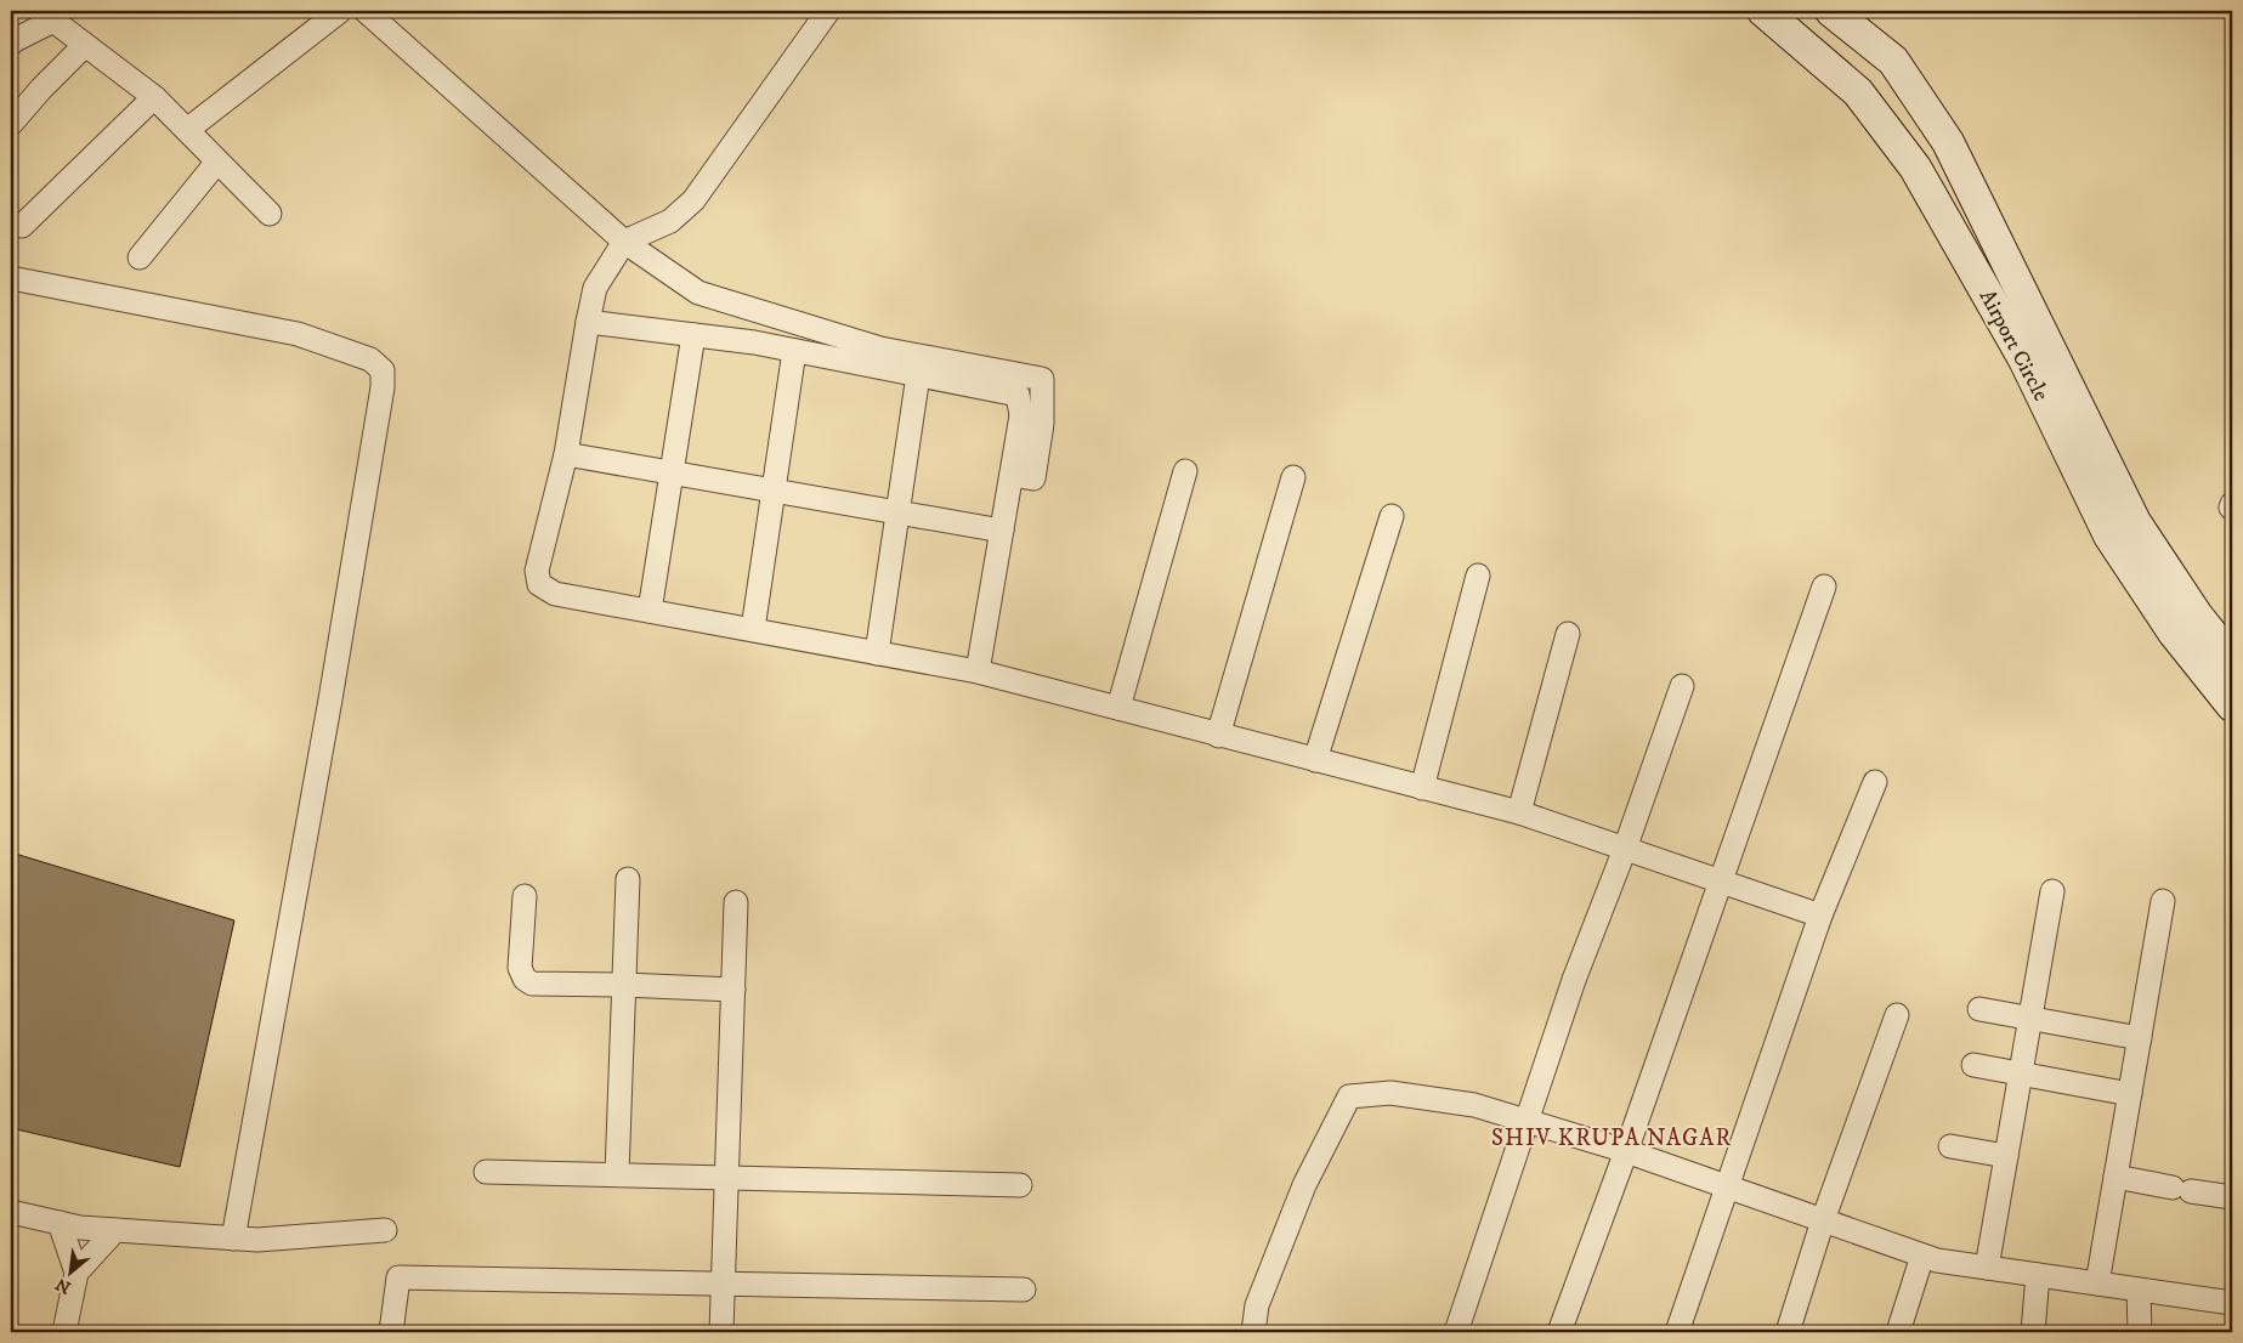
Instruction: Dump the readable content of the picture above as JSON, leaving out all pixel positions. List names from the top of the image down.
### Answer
{
  "streets": {
    "main road": ["Airport Circle"]
  },
  "districts": ["SHIV KRUPA NAGAR"],
  "north": "bottom left"
}
